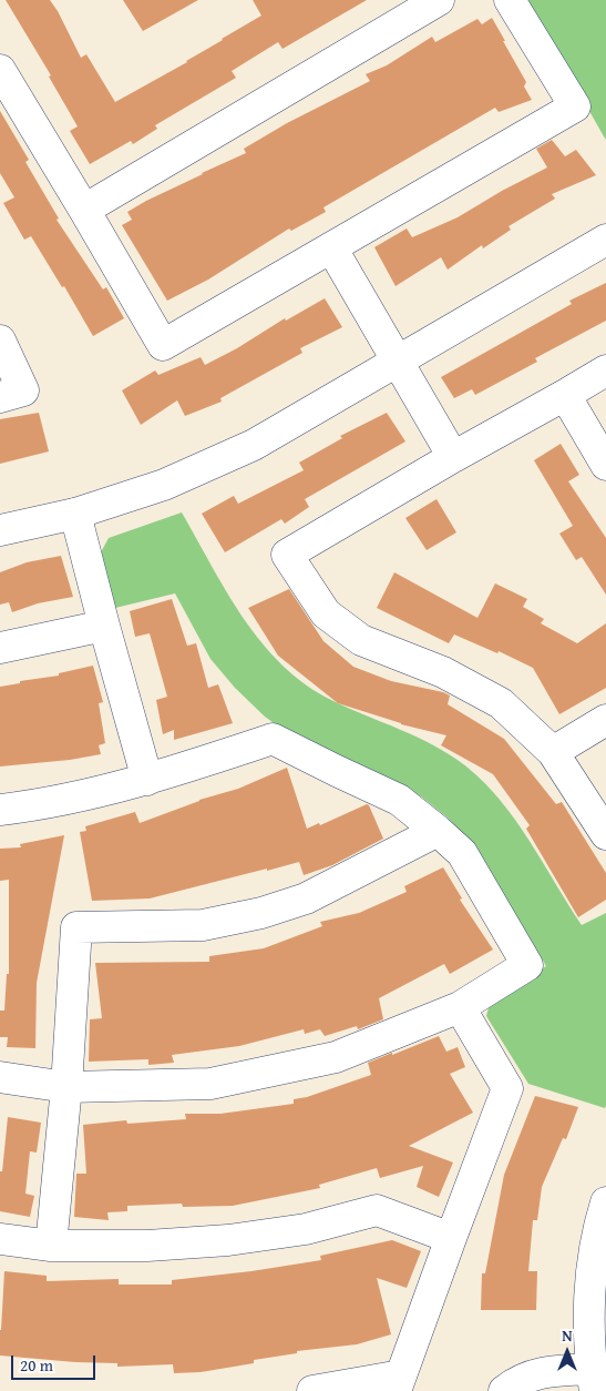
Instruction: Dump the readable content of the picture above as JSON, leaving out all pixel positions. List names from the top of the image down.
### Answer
{
  "scale_bar": "20 m",
  "north": "top"
}
